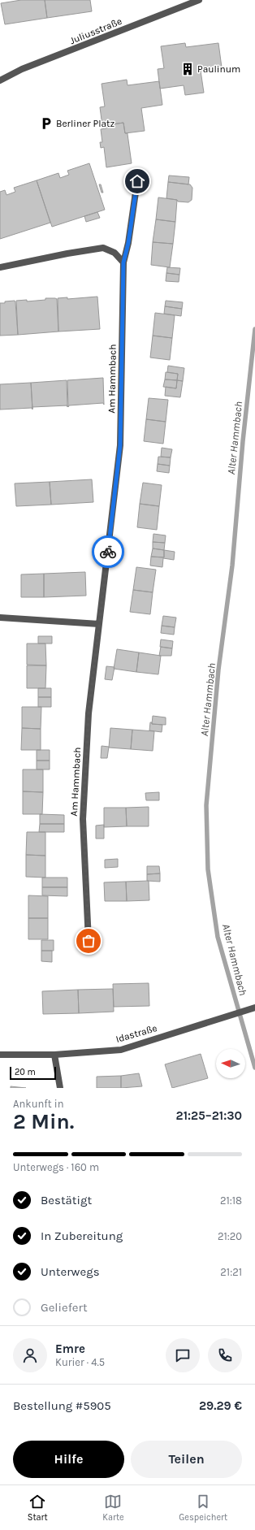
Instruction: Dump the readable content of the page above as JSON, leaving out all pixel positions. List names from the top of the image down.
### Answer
{
  "streets": {
    "street": ["Juliusstraße", "Am Hammbach", "Idastraße"]
  },
  "water": ["Alter Hammbach"],
  "places": {
    "building": ["Paulinum"],
    "parking": ["Berliner Platz"]
  },
  "scale_bar": "20 m",
  "north": "left",
  "page": {
    "scale": "20 m",
    "heading": ["2 Min.", "Ankunft in", "21:25–21:30"],
    "panel": [
      "Emre",
      "Kurier · 4.5",
      "Bestellung #5905",
      "29.29 €"
    ],
    "bar": "Unterwegs · 160 m",
    "list": [
      ["Bestätigt", "21:18"],
      ["In Zubereitung", "21:20"],
      ["Unterwegs", "21:21"],
      "Geliefert"
    ],
    "buttons": ["Hilfe", "Teilen"],
    "tabs": ["Start", "Karte", "Gespeichert"]
  }
}
